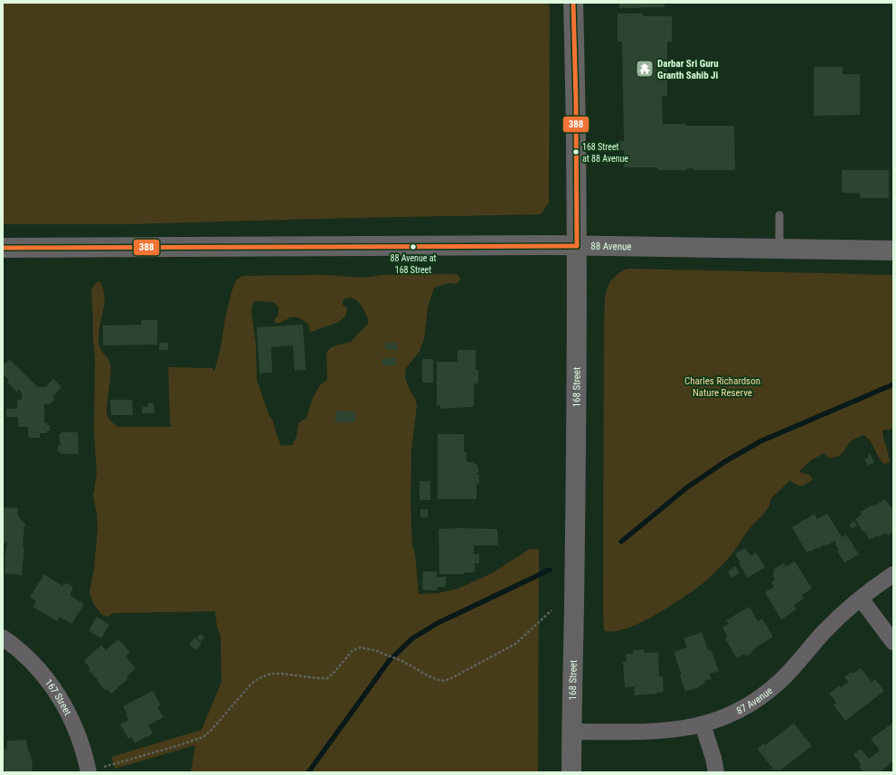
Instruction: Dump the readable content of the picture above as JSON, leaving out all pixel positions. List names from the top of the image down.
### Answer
{
  "streets": {
    "main road": ["88 Avenue", "168 Street"],
    "street": ["167 Street", "87 Avenue"]
  },
  "crossings": [
    ["88 Avenue", "168 Street"],
    ["168 Street", "87 Avenue"]
  ],
  "parks": ["Charles Richardson Nature Reserve"],
  "places": {
    "temple": ["Darbar Sri Guru Granth Sahib Ji"],
    "other": ["168 Street at 88 Avenue", "88 Avenue at 168 Street"]
  },
  "lines": ["transit line 388"]
}
